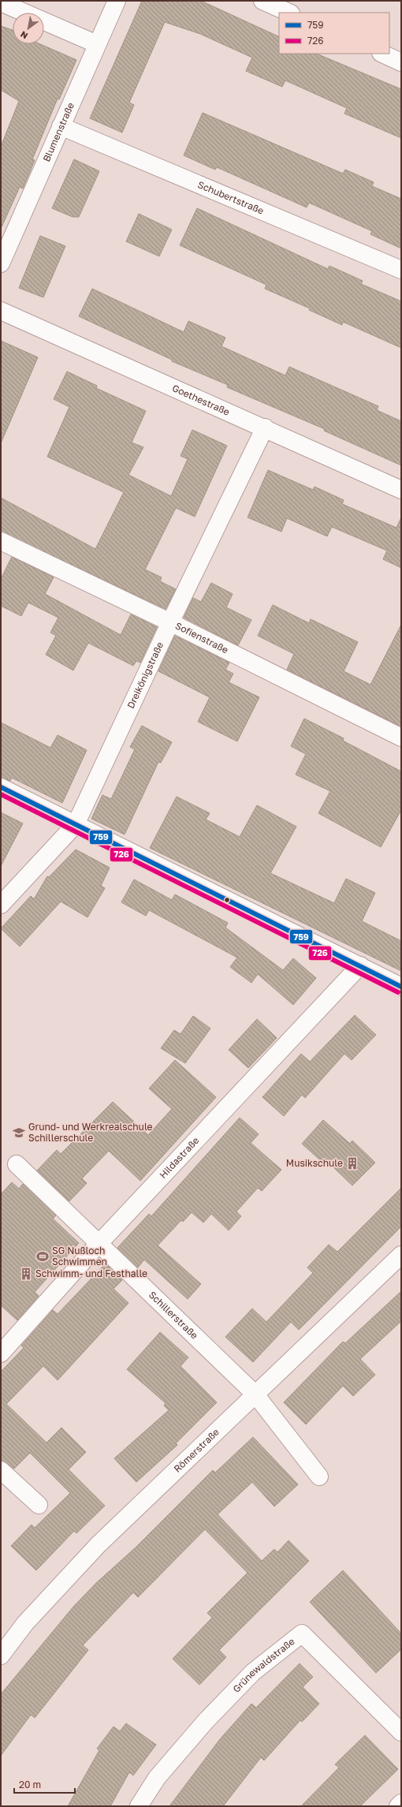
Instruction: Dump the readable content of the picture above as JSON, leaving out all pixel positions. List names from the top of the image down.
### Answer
{
  "streets": {
    "street": [
      "Blumenstraße",
      "Schubertstraße",
      "Goethestraße",
      "Sofienstraße",
      "Dreikönigstraße",
      "Hildastraße",
      "Schillerstraße",
      "Römerstraße",
      "Grünewaldstraße"
    ]
  },
  "crossings": [
    ["Blumenstraße", "Schubertstraße"],
    ["Goethestraße", "Dreikönigstraße"],
    ["Sofienstraße", "Dreikönigstraße"],
    ["Hildastraße", "Schillerstraße"],
    ["Schillerstraße", "Römerstraße"]
  ],
  "places": {
    "school or university": ["Grund- und Werkrealschule Schillerschule"],
    "building": ["Musikschule", "Schwimm- und Festhalle"],
    "sports": ["SG Nußloch Schwimmen"]
  },
  "lines": ["transit line 759", "transit line 726"],
  "legend": ["759", "726"],
  "scale_bar": "20 m",
  "north": "bottom left"
}
